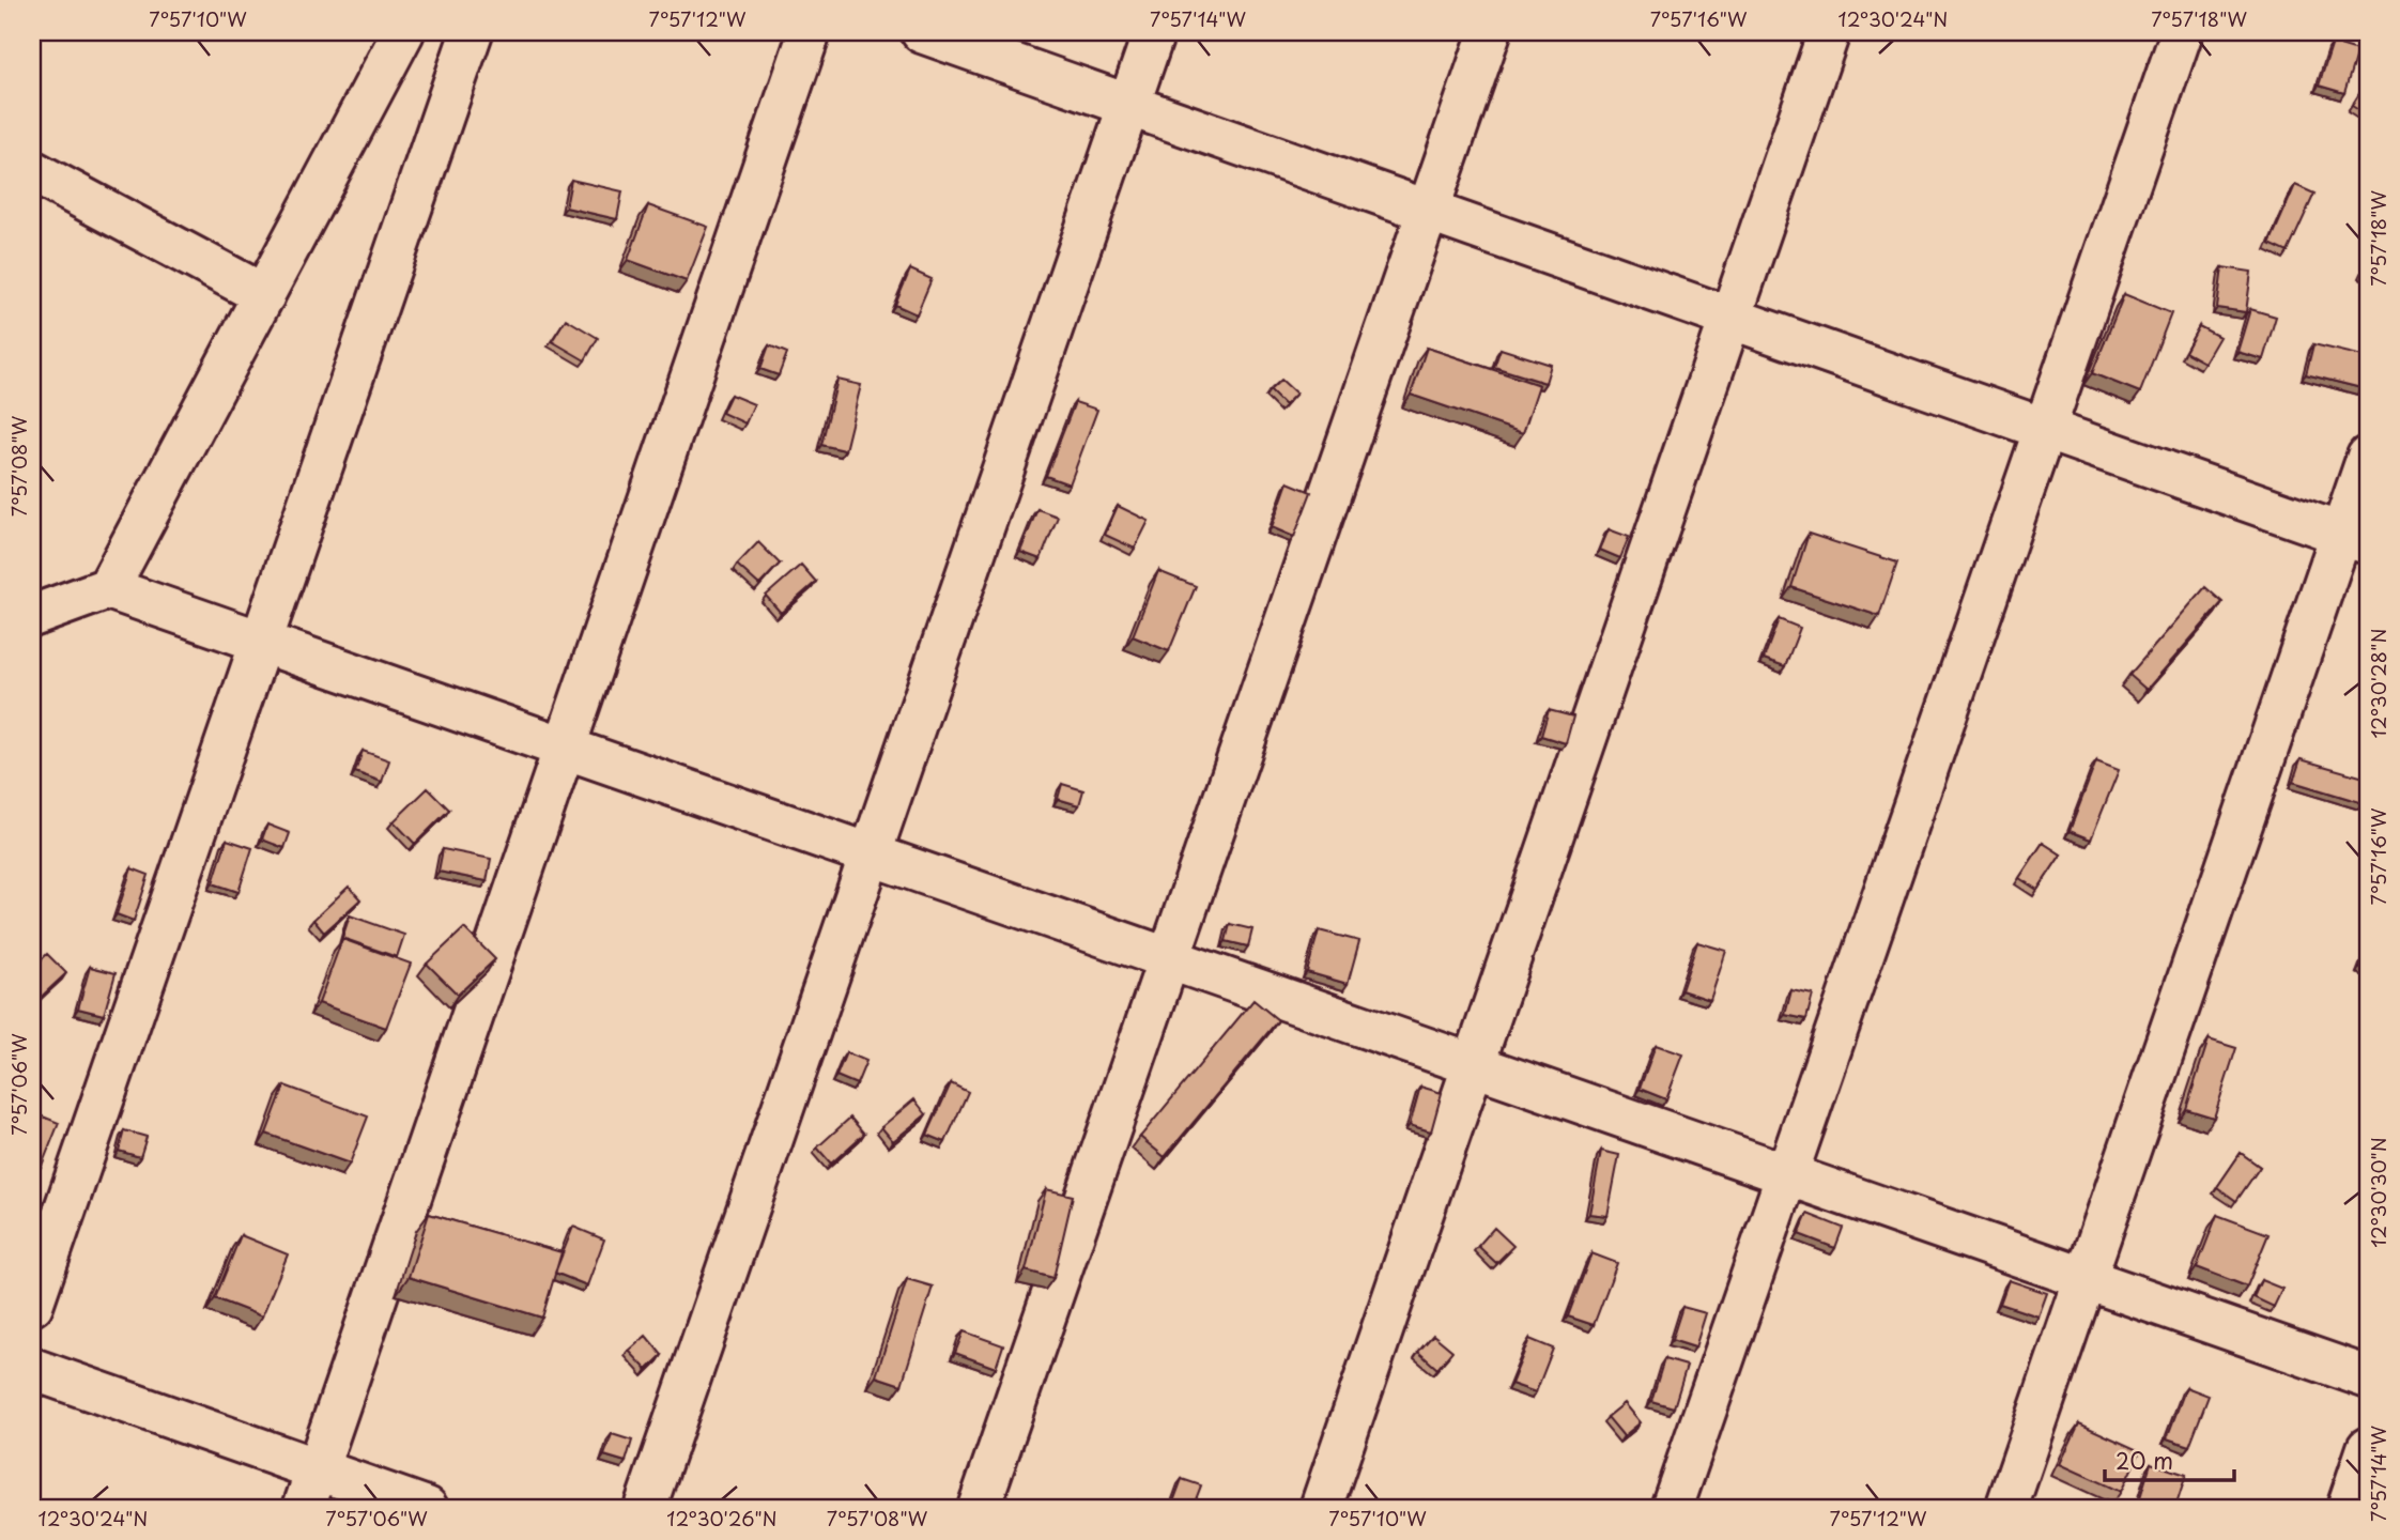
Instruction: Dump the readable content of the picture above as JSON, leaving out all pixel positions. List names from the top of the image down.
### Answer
{
  "scale_bar": "20 m",
  "coordinates": [
    "7°57'10\"W",
    "7°57'12\"W",
    "7°57'14\"W",
    "7°57'16\"W",
    "12°30'24\"N",
    "7°57'18\"W",
    "7°57'08\"W",
    "12°30'28\"N",
    "7°57'06\"W",
    "12°30'30\"N",
    "12°30'26\"N"
  ]
}
